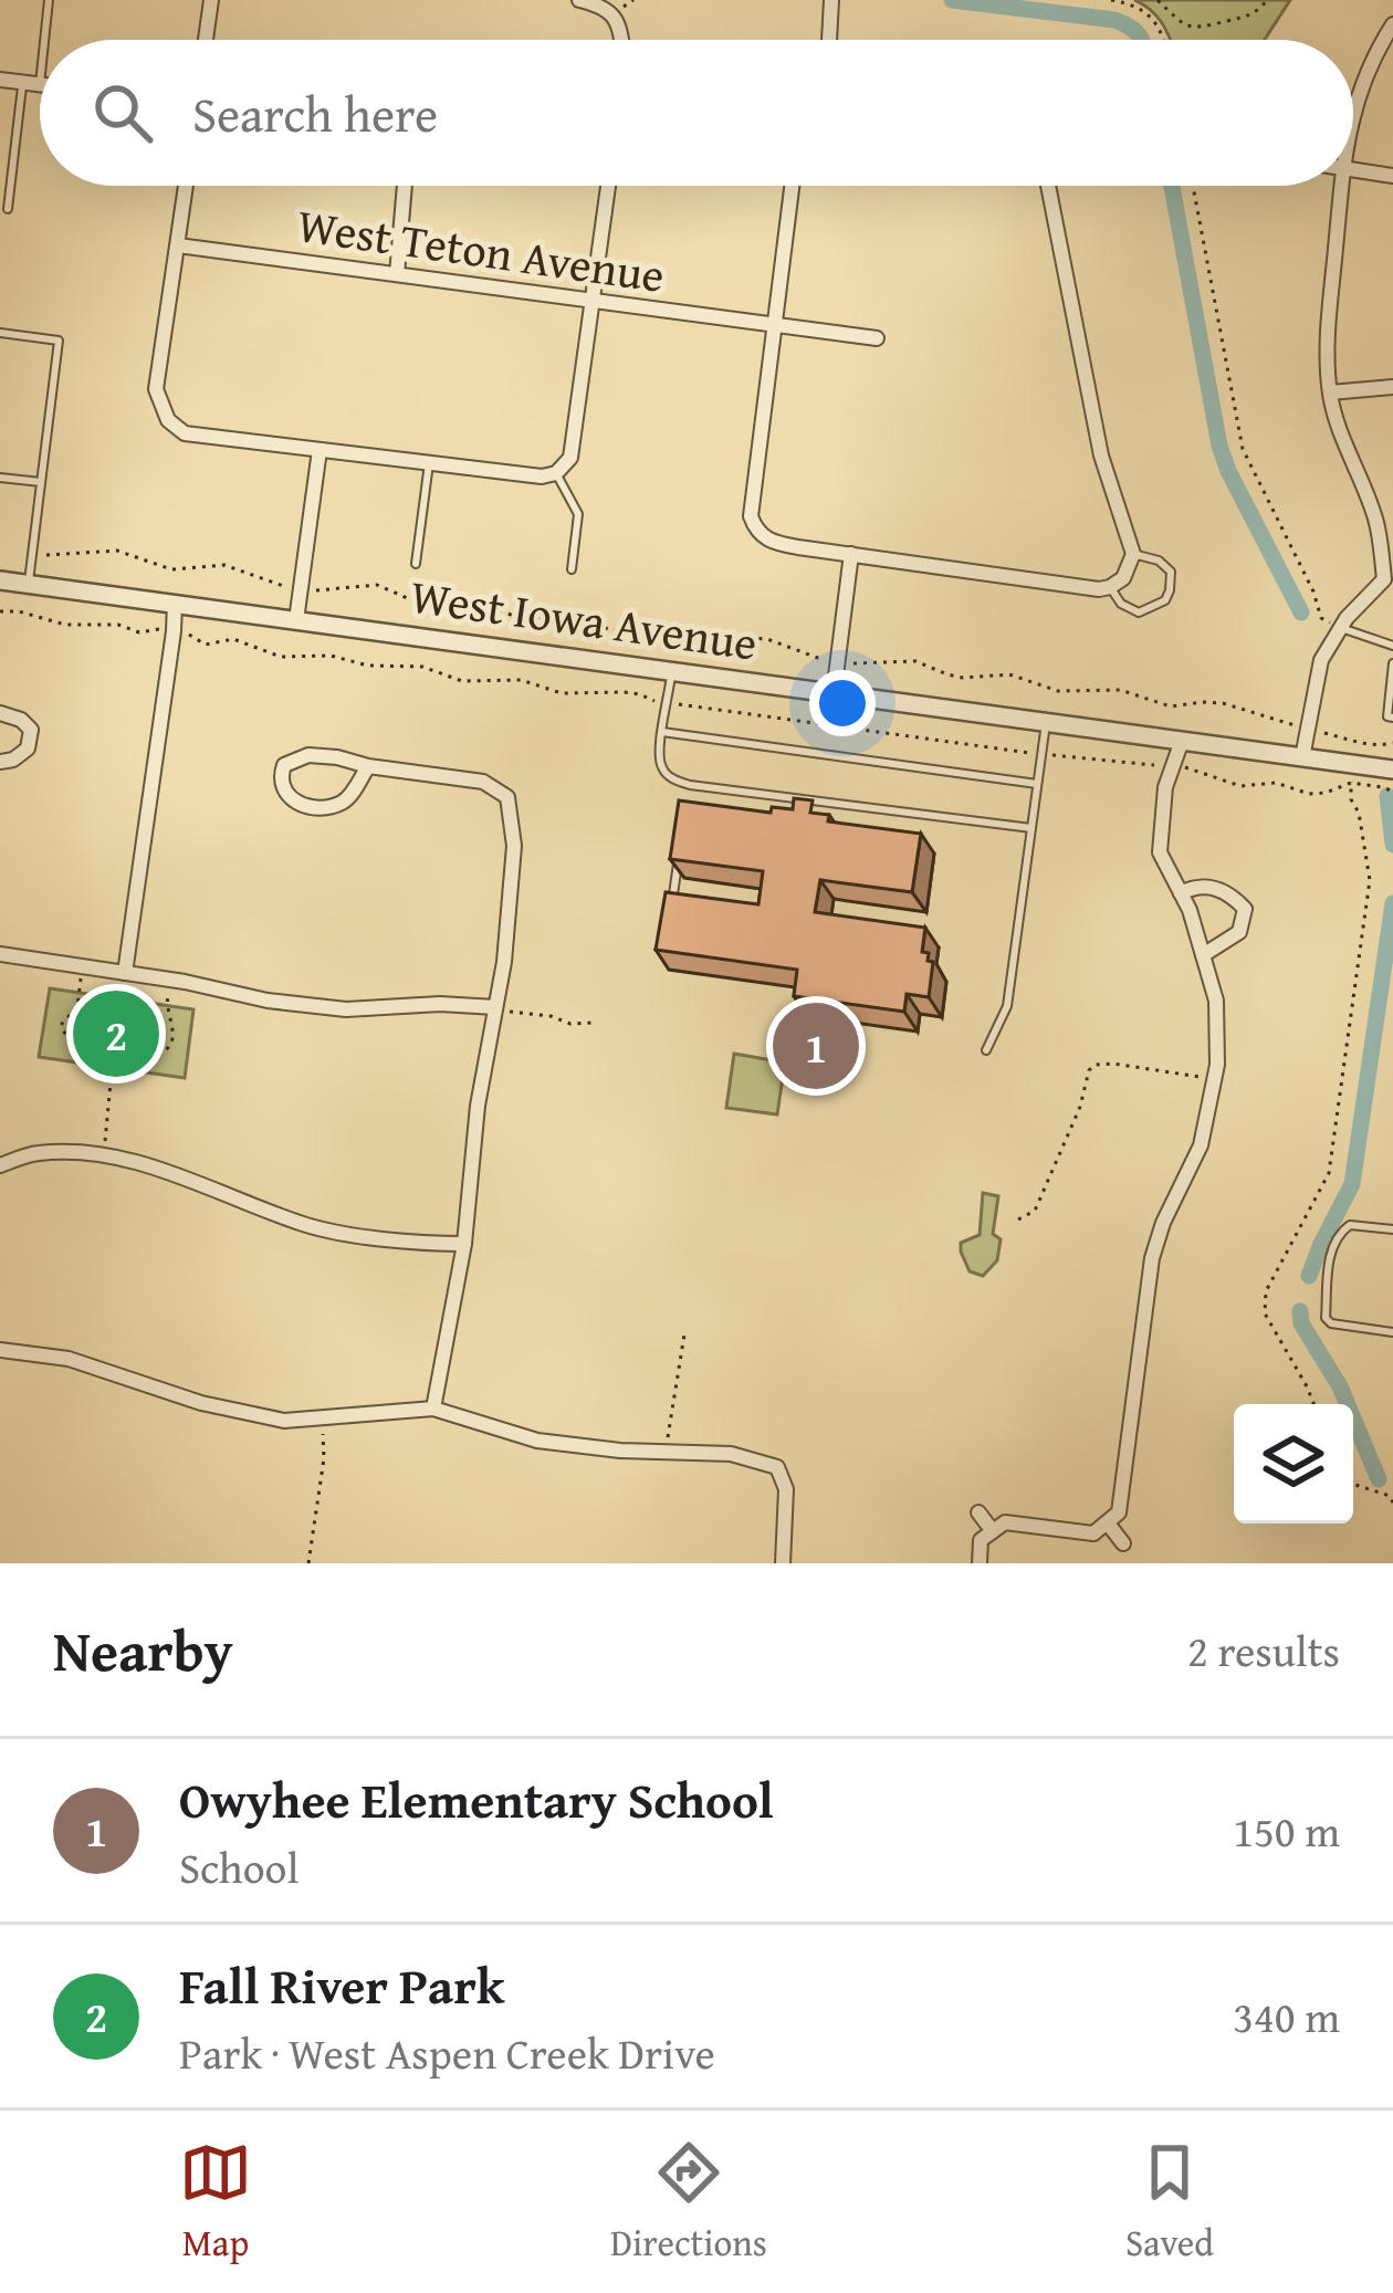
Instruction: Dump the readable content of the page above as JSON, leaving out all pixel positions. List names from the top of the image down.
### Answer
{
  "streets": {
    "street": ["West Teton Avenue", "West Iowa Avenue"]
  },
  "page": {
    "search": "Search here",
    "pins": ["2", "1"],
    "heading": ["Nearby", "2 results"],
    "list": [
      {
        "mark": "1",
        "name": "Owyhee Elementary School",
        "note": "School",
        "value": "150 m"
      },
      {
        "mark": "2",
        "name": "Fall River Park",
        "note": "Park · West Aspen Creek Drive",
        "value": "340 m"
      }
    ],
    "nav": ["Map", "Directions", "Saved"]
  }
}
